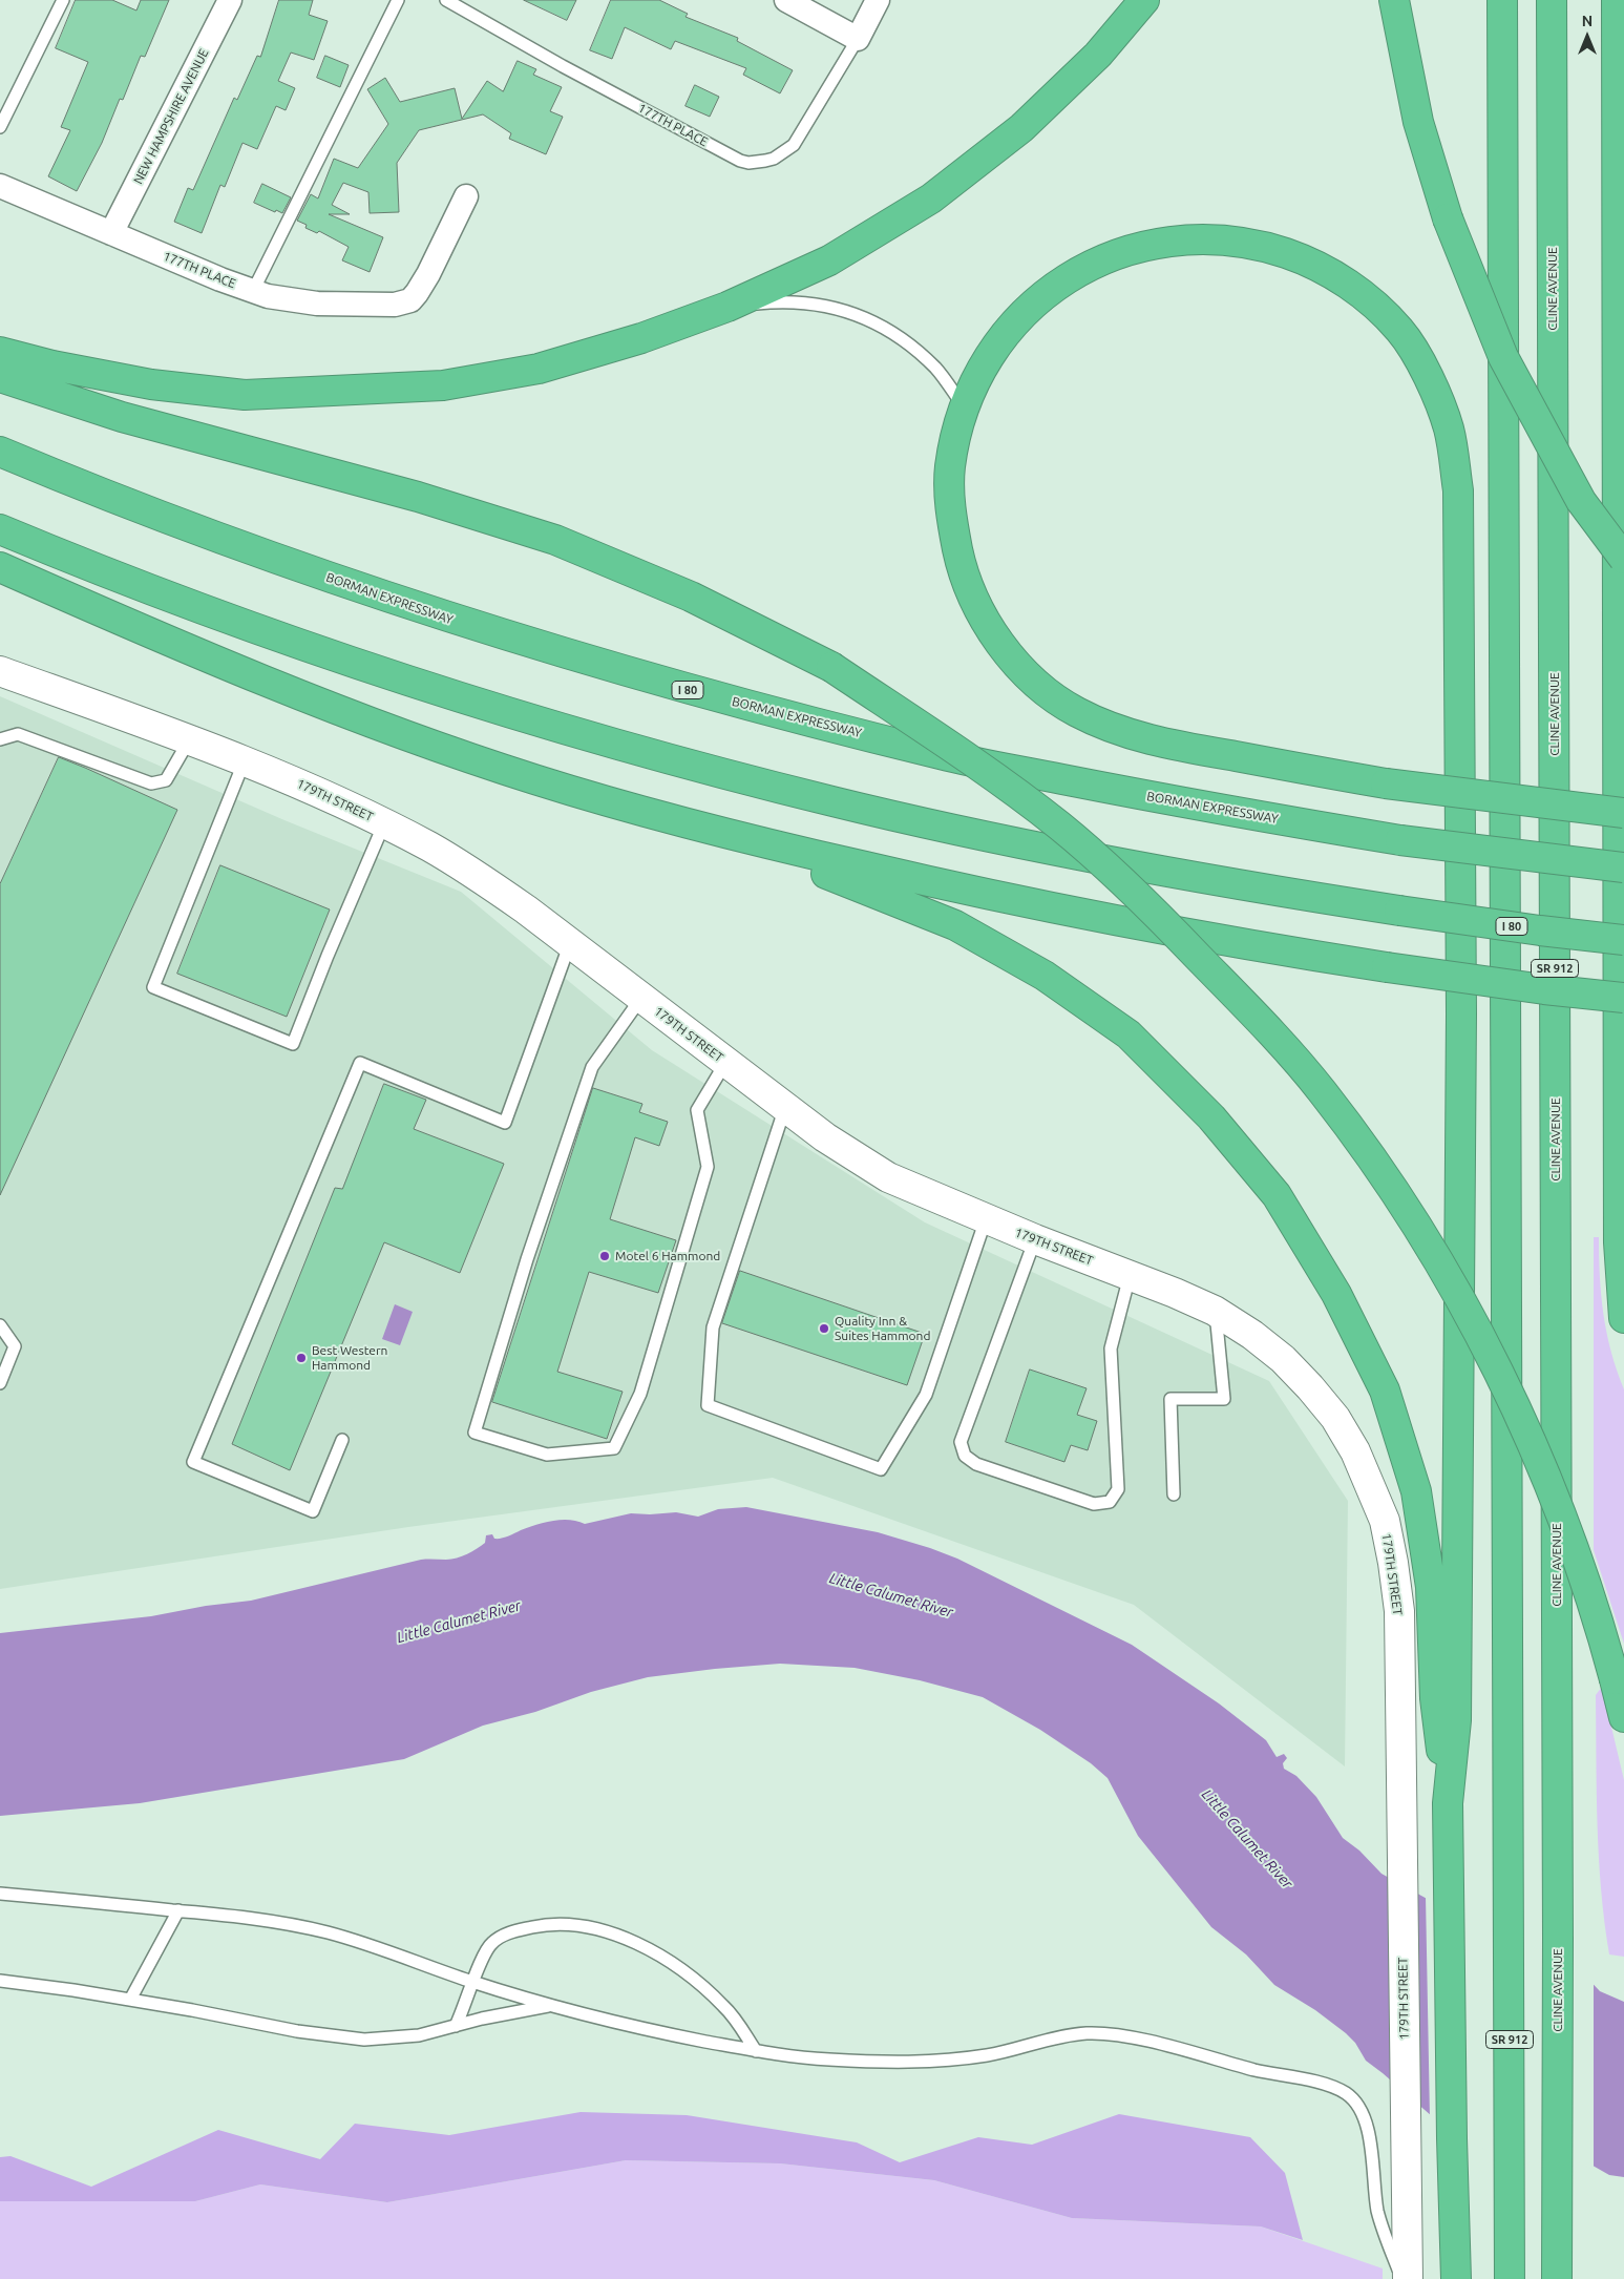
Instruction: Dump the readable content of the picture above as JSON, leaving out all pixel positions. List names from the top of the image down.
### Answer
{
  "streets": {
    "highway": [
      "CLINE AVENUE",
      "BORMAN EXPRESSWAY",
      "I 80",
      "SR 912"
    ],
    "street": ["NEW HAMPSHIRE AVENUE", "177TH PLACE", "179TH STREET"]
  },
  "crossings": [
    ["NEW HAMPSHIRE AVENUE", "177TH PLACE"]
  ],
  "water": ["Little Calumet River"],
  "places": ["Motel 6 Hammond", "Quality Inn & Suites Hammond", "Best Western Hammond"],
  "north": "top"
}
